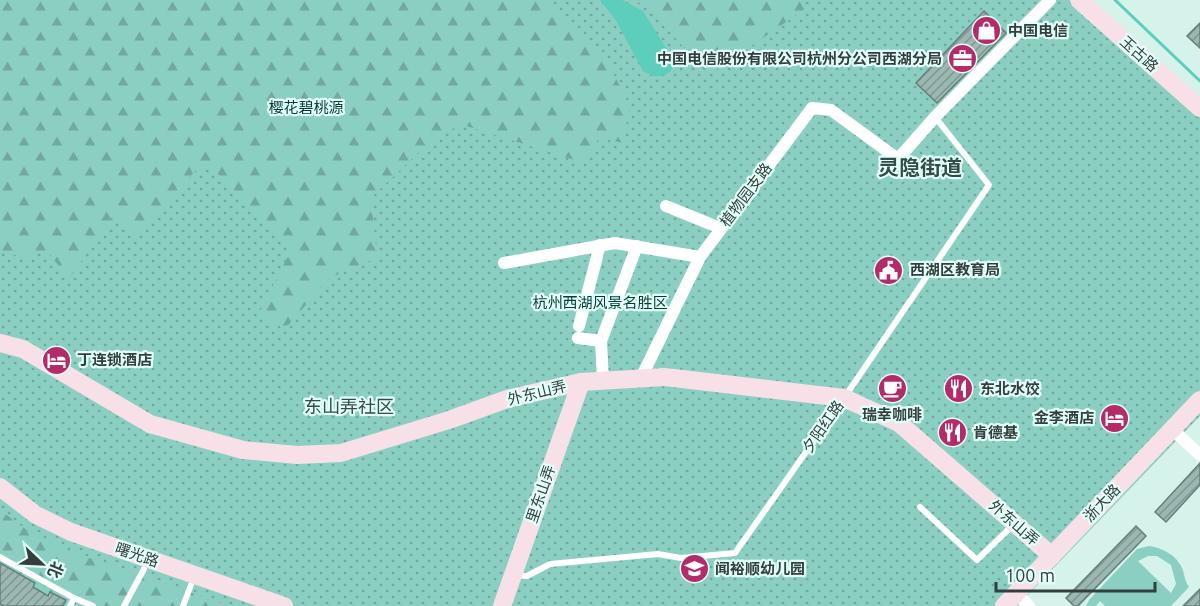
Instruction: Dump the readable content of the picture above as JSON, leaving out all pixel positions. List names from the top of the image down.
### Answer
{
  "streets": {
    "street": [
      "玉古路",
      "植物园支路",
      "外东山弄",
      "里东山弄",
      "浙大路",
      "曙光路"
    ],
    "lane": ["夕阳红路"]
  },
  "crossings": [
    ["植物园支路", "外东山弄"],
    ["植物园支路", "夕阳红路"],
    ["外东山弄", "夕阳红路"],
    ["外东山弄", "里东山弄"],
    ["外东山弄", "浙大路"],
    ["夕阳红路", "里东山弄"]
  ],
  "districts": ["灵隐街道", "东山弄社区"],
  "parks": ["樱花碧桃源", "杭州西湖风景名胜区"],
  "places": {
    "shop": ["中国电信"],
    "office": ["中国电信股份有限公司杭州分公司西湖分局"],
    "public building": ["西湖区教育局"],
    "hotel": ["丁连锁酒店", "金李酒店"],
    "cafe": ["瑞幸咖啡"],
    "restaurant": ["东北水饺", "肯德基"],
    "school or university": ["闻裕顺幼儿园"]
  },
  "scale_bar": "100 m",
  "north": "bottom right"
}
